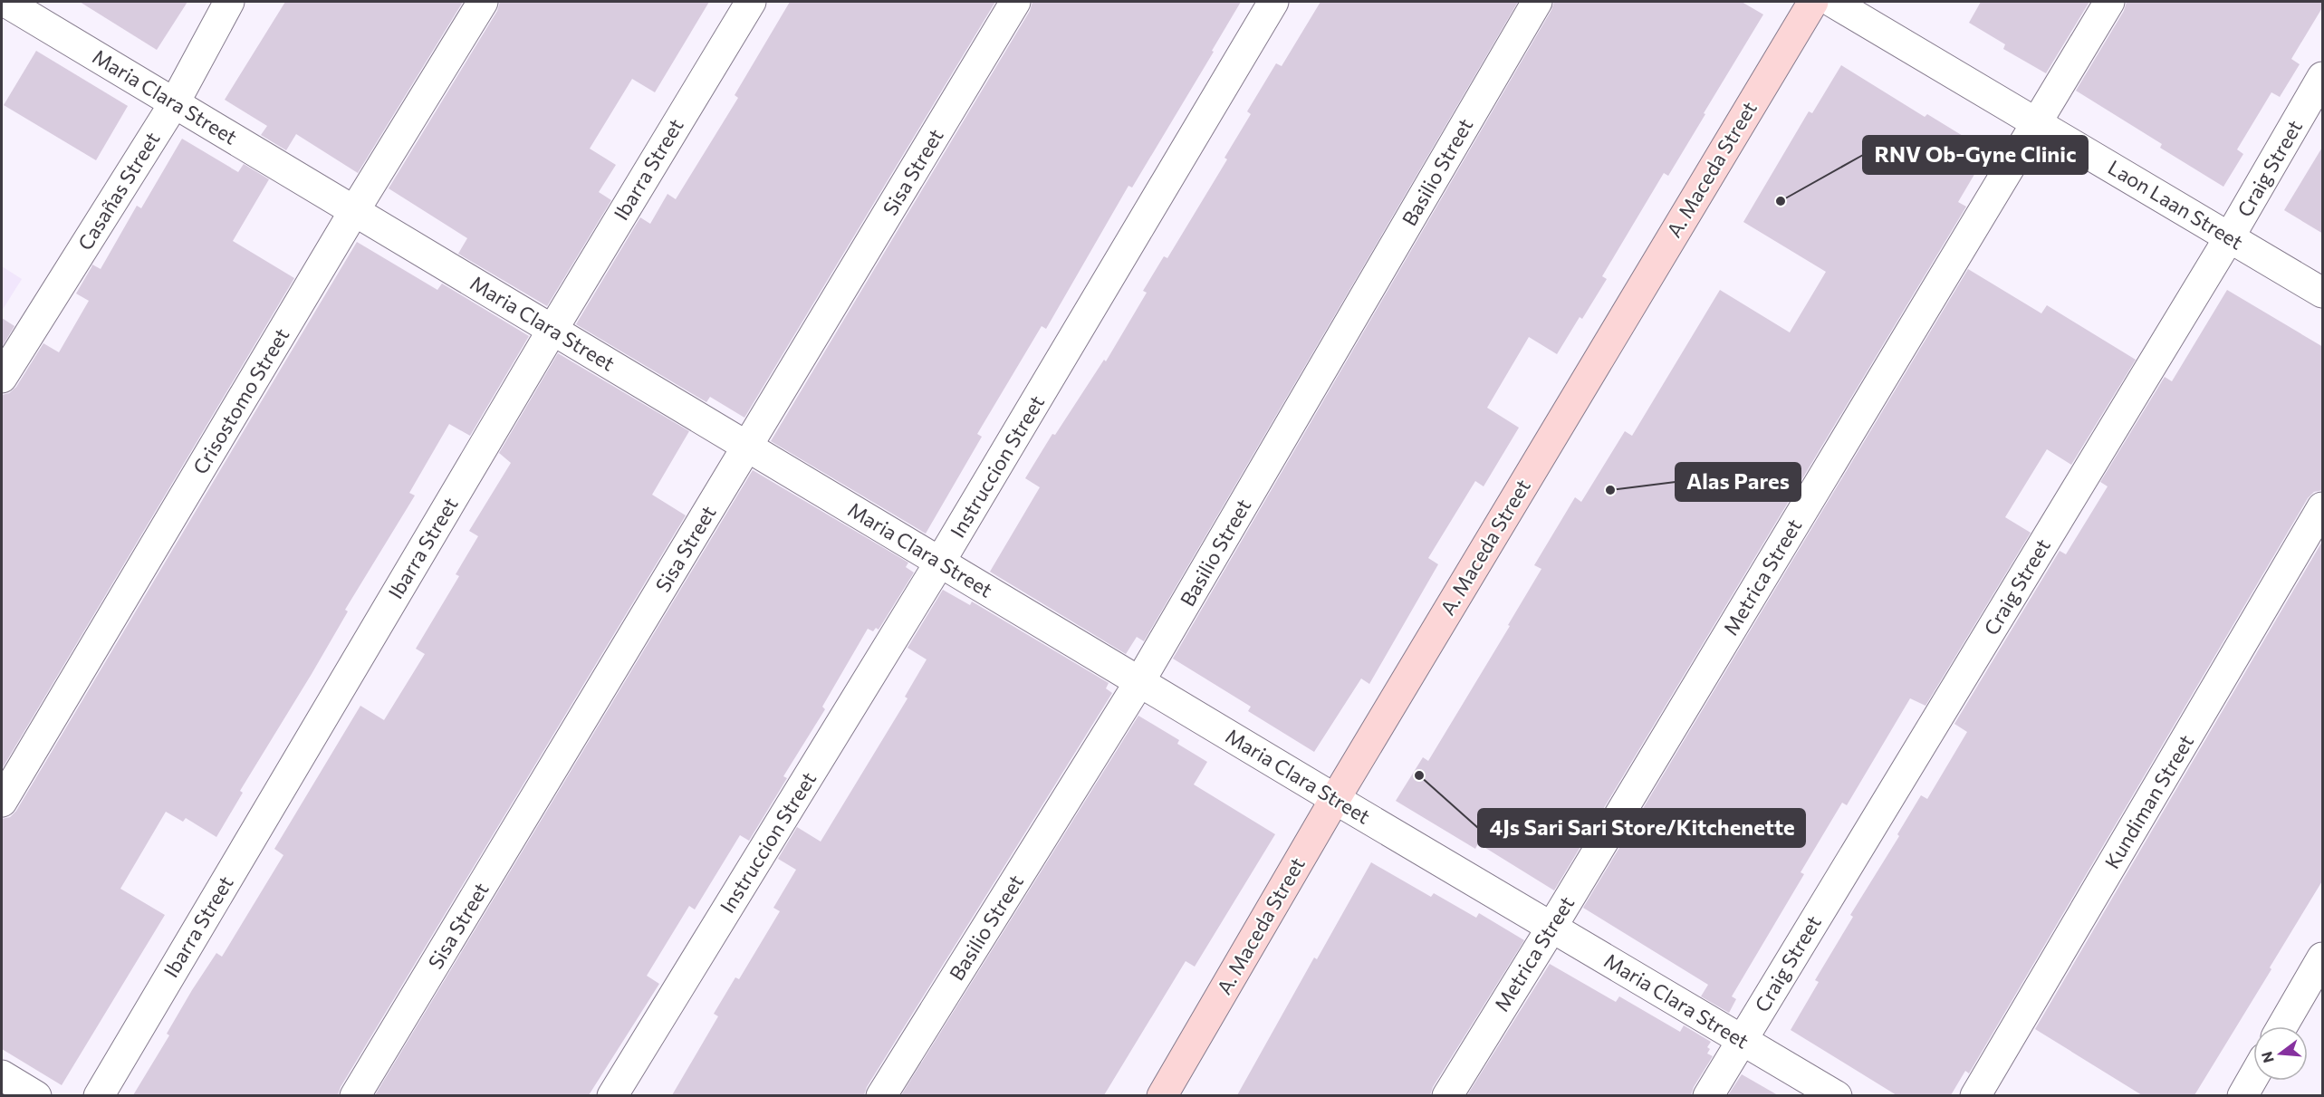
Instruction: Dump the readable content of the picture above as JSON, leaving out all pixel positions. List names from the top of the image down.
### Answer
{
  "streets": {
    "main road": ["A. Maceda Street"],
    "street": [
      "Maria Clara Street",
      "Craig Street",
      "Ibarra Street",
      "Sisa Street",
      "Basilio Street",
      "Casañas Street",
      "Laon Laan Street",
      "Crisostomo Street",
      "Instruccion Street",
      "Metrica Street",
      "Kundiman Street"
    ]
  },
  "crossings": [
    ["Maria Clara Street", "Craig Street"],
    ["Maria Clara Street", "Ibarra Street"],
    ["Maria Clara Street", "A. Maceda Street"],
    ["Maria Clara Street", "Sisa Street"],
    ["Maria Clara Street", "Basilio Street"],
    ["Maria Clara Street", "Casañas Street"],
    ["Maria Clara Street", "Crisostomo Street"],
    ["Maria Clara Street", "Instruccion Street"],
    ["Maria Clara Street", "Metrica Street"],
    ["Craig Street", "Laon Laan Street"],
    ["Laon Laan Street", "Metrica Street"]
  ],
  "places": ["RNV Ob-Gyne Clinic", "Alas Pares", "4Js Sari Sari Store/Kitchenette"],
  "north": "left"
}
